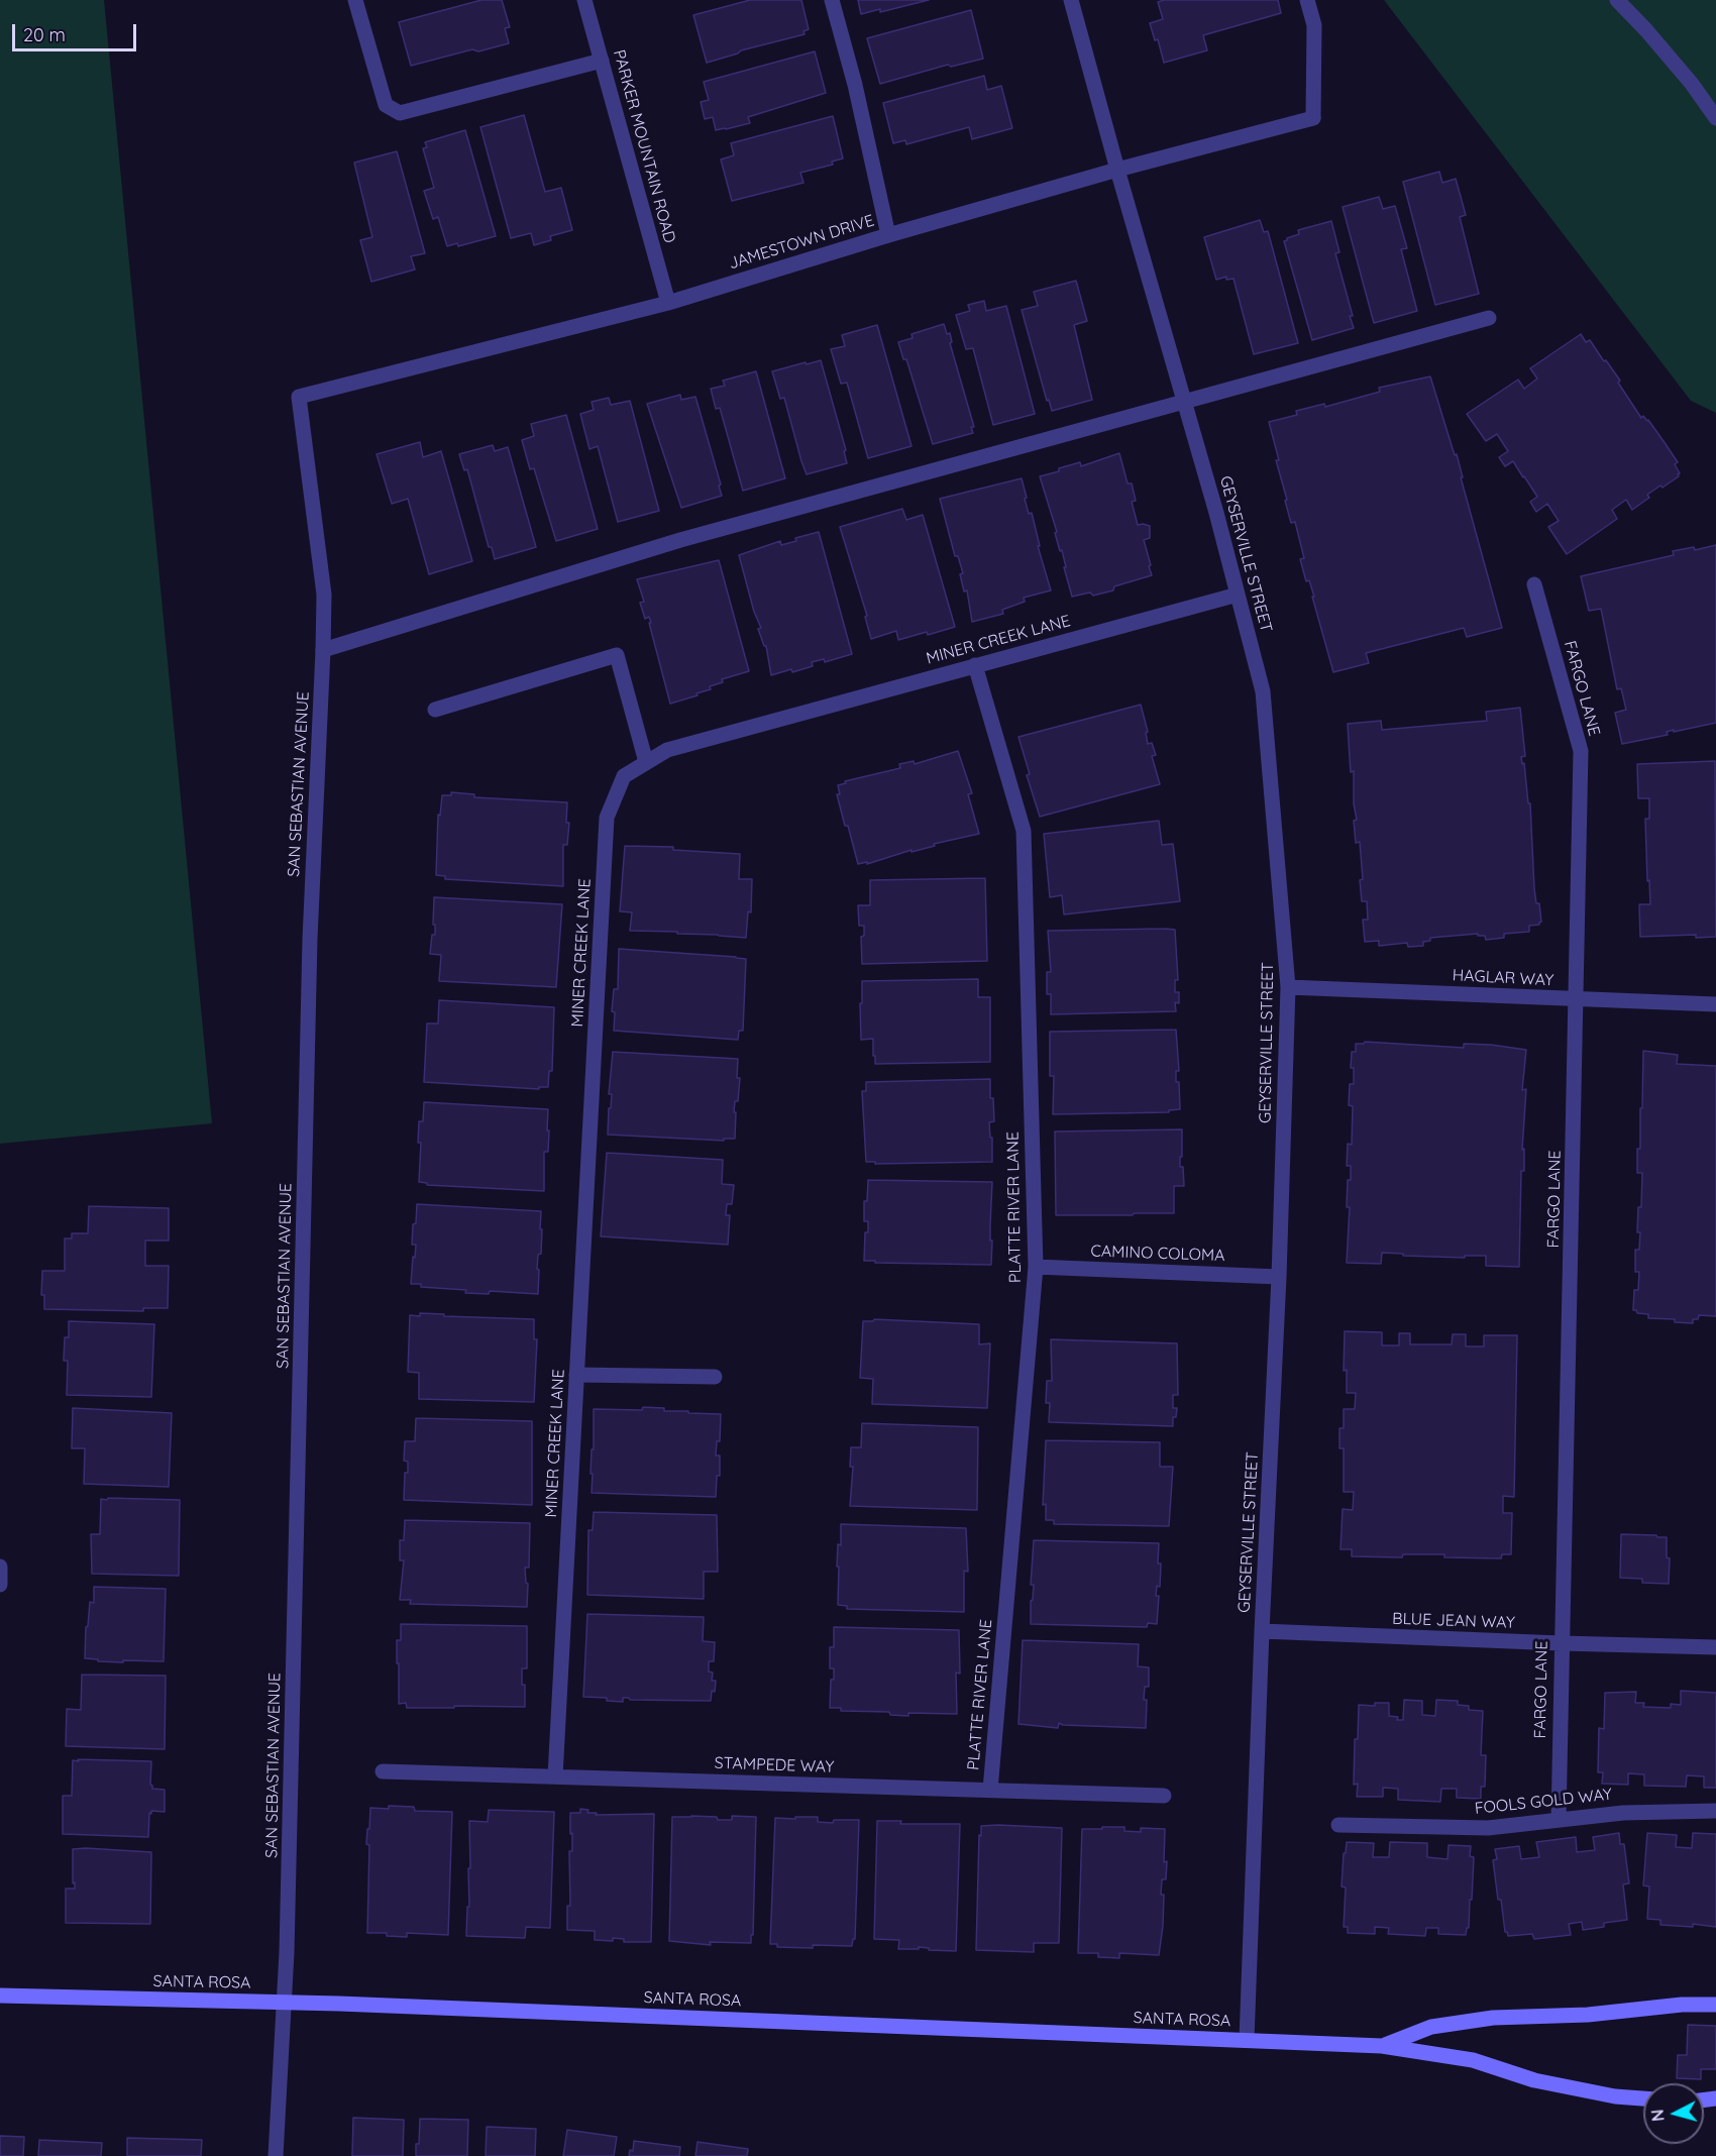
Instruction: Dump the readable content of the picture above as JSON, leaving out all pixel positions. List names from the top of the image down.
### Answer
{
  "streets": {
    "street": [
      "PARKER MOUNTAIN ROAD",
      "JAMESTOWN DRIVE",
      "GEYSERVILLE STREET",
      "MINER CREEK LANE",
      "FARGO LANE",
      "SAN SEBASTIAN AVENUE",
      "HAGLAR WAY",
      "PLATTE RIVER LANE",
      "CAMINO COLOMA",
      "BLUE JEAN WAY",
      "STAMPEDE WAY",
      "FOOLS GOLD WAY",
      "SANTA ROSA"
    ]
  },
  "crossings": [
    ["PARKER MOUNTAIN ROAD", "JAMESTOWN DRIVE"],
    ["JAMESTOWN DRIVE", "GEYSERVILLE STREET"],
    ["JAMESTOWN DRIVE", "SAN SEBASTIAN AVENUE"],
    ["GEYSERVILLE STREET", "MINER CREEK LANE"],
    ["GEYSERVILLE STREET", "HAGLAR WAY"],
    ["GEYSERVILLE STREET", "CAMINO COLOMA"],
    ["GEYSERVILLE STREET", "BLUE JEAN WAY"],
    ["GEYSERVILLE STREET", "SANTA ROSA"],
    ["MINER CREEK LANE", "PLATTE RIVER LANE"],
    ["MINER CREEK LANE", "STAMPEDE WAY"],
    ["FARGO LANE", "HAGLAR WAY"],
    ["FARGO LANE", "BLUE JEAN WAY"],
    ["FARGO LANE", "FOOLS GOLD WAY"],
    ["SAN SEBASTIAN AVENUE", "SANTA ROSA"],
    ["PLATTE RIVER LANE", "CAMINO COLOMA"],
    ["PLATTE RIVER LANE", "STAMPEDE WAY"]
  ],
  "scale_bar": "20 m",
  "north": "left"
}
